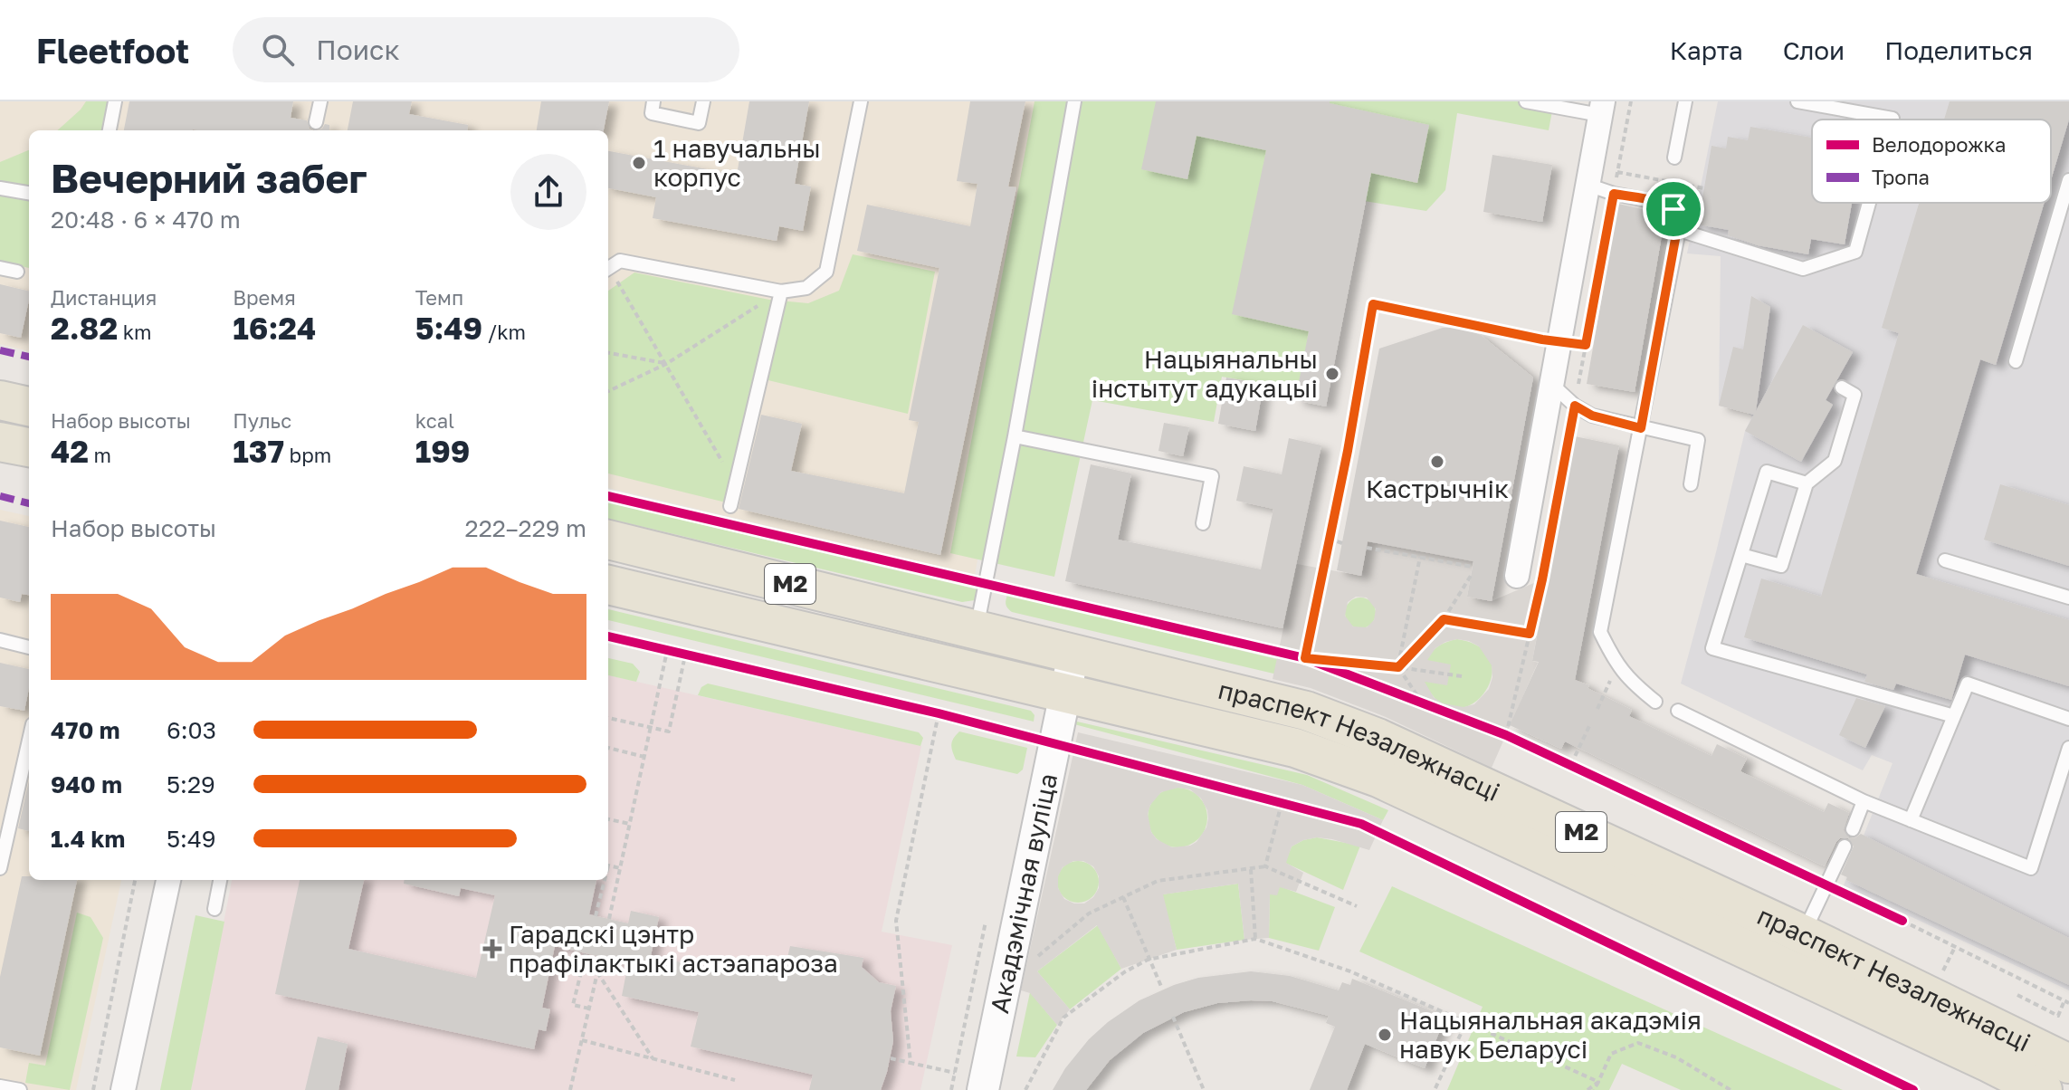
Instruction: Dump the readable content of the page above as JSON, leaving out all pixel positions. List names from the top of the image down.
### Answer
{
  "streets": {
    "main road": ["М2", "праспект Незалежнасці"],
    "street": ["Акадэмічная вуліца"]
  },
  "crossings": [
    ["праспект Незалежнасці", "Акадэмічная вуліца"]
  ],
  "places": {
    "other": [
      "1 навучальны корпус",
      "Нацыянальны інстытут адукацыі",
      "Кастрычнік",
      "Нацыянальная акадэмія навук Беларусі"
    ],
    "health": ["Гарадскі цэнтр прафілактыкі астэапароза"]
  },
  "legend": ["Велодорожка", "Тропа"],
  "page": {
    "header": "Fleetfoot",
    "search": "Поиск",
    "nav": ["Карта", "Слои", "Поделиться"],
    "heading": ["Вечерний забег", "20:48 · 6 × 470 m"],
    "stats": [
      ["Дистанция", "2.82 km"],
      ["Время", "16:24"],
      ["Темп", "5:49 /km"],
      ["Набор высоты", "42 m"],
      ["Пульс", "137 bpm"],
      ["kcal", "199"]
    ],
    "chart": ["Набор высоты", "222–229 m"],
    "list": [
      {
        "name": "470 m",
        "note": "6:03"
      },
      {
        "name": "940 m",
        "note": "5:29"
      },
      {
        "name": "1.4 km",
        "note": "5:49"
      }
    ]
  }
}
